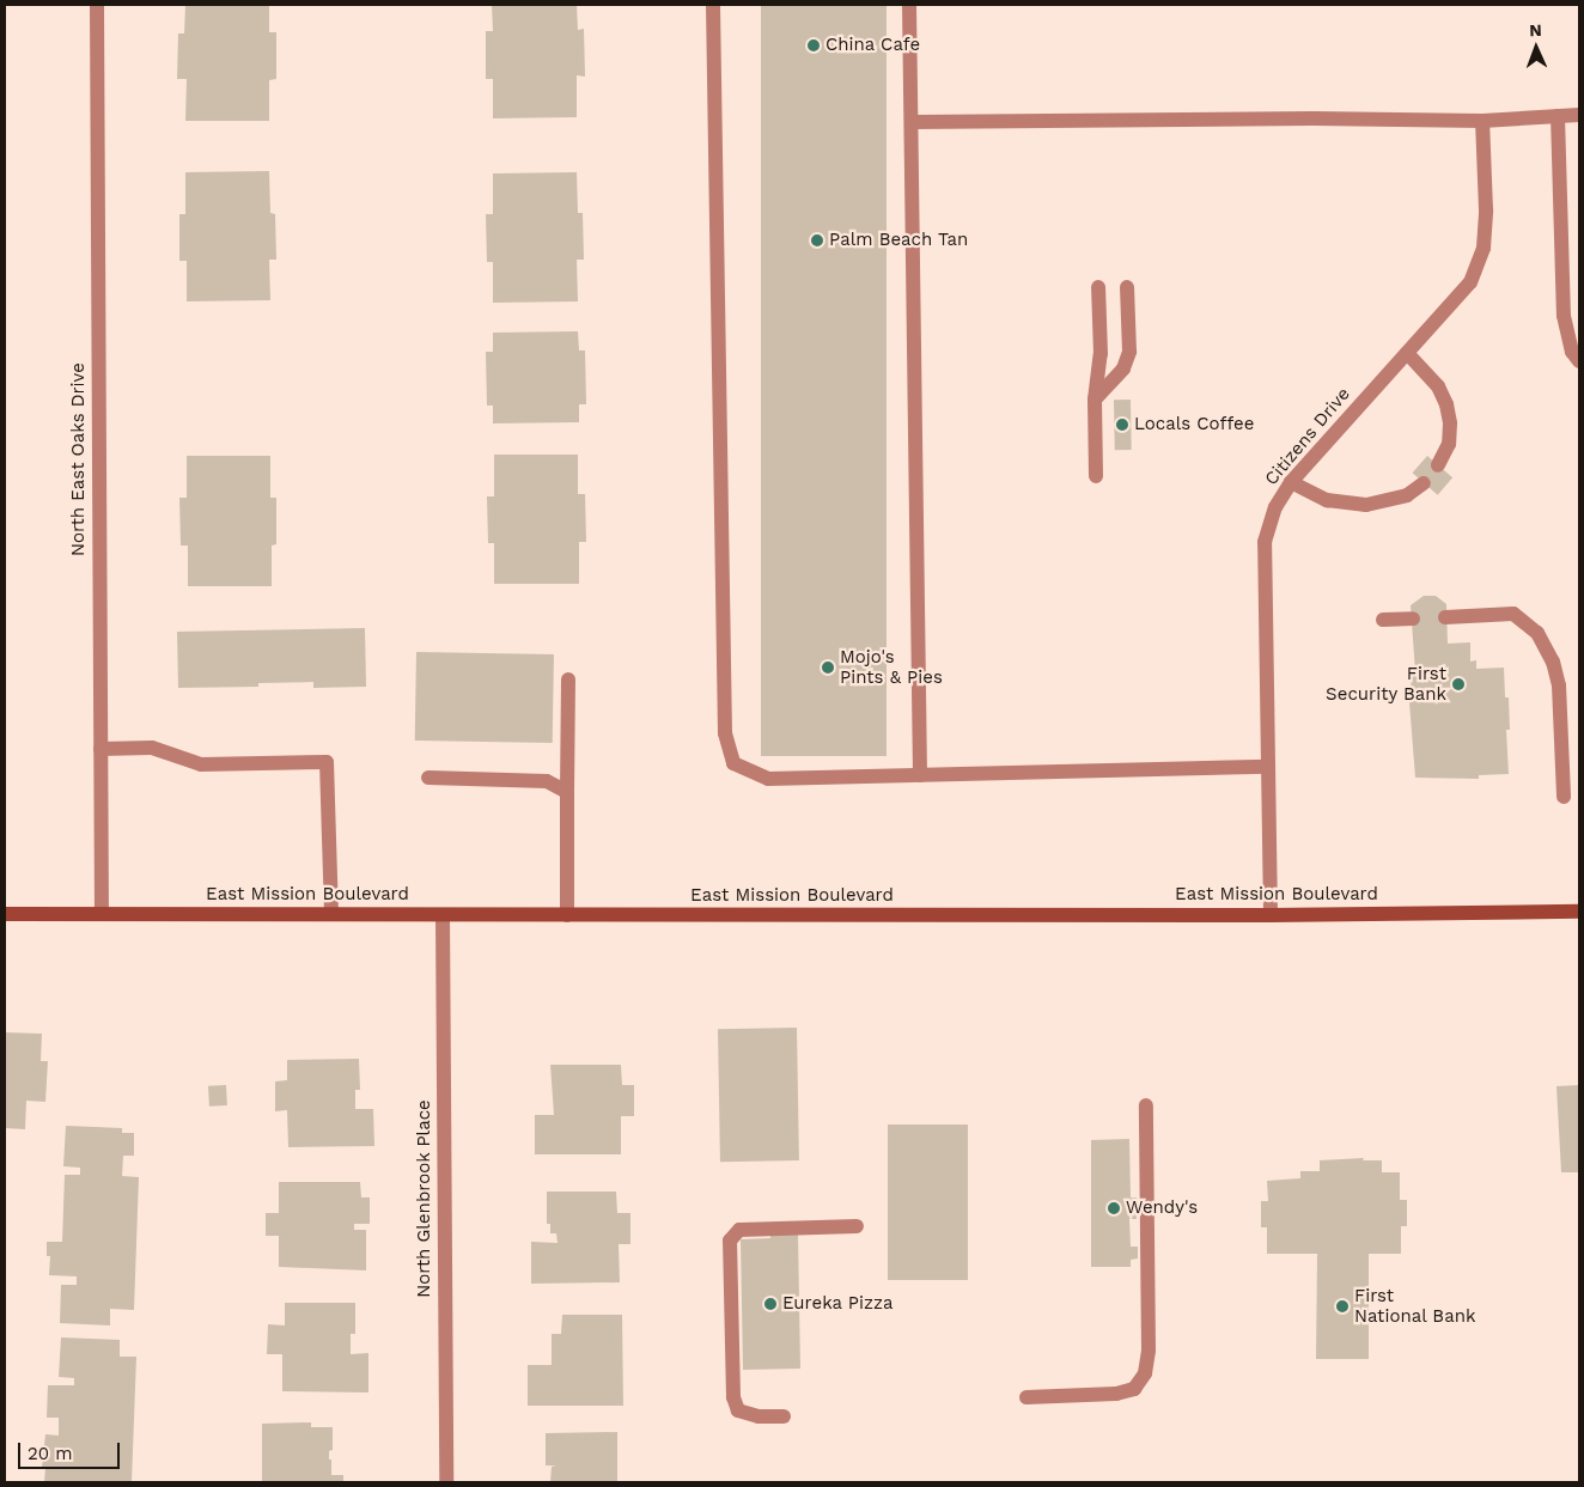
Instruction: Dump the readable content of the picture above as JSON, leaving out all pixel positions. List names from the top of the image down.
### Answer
{
  "streets": {
    "main road": ["East Mission Boulevard"],
    "street": ["Citizens Drive", "North East Oaks Drive", "North Glenbrook Place"]
  },
  "crossings": [
    ["Citizens Drive", "East Mission Boulevard"],
    ["North East Oaks Drive", "East Mission Boulevard"],
    ["East Mission Boulevard", "North Glenbrook Place"]
  ],
  "places": [
    "China Cafe",
    "Palm Beach Tan",
    "Locals Coffee",
    "Mojo's Pints & Pies",
    "First Security Bank",
    "Wendy's",
    "Eureka Pizza",
    "First National Bank"
  ],
  "scale_bar": "20 m",
  "north": "top"
}
